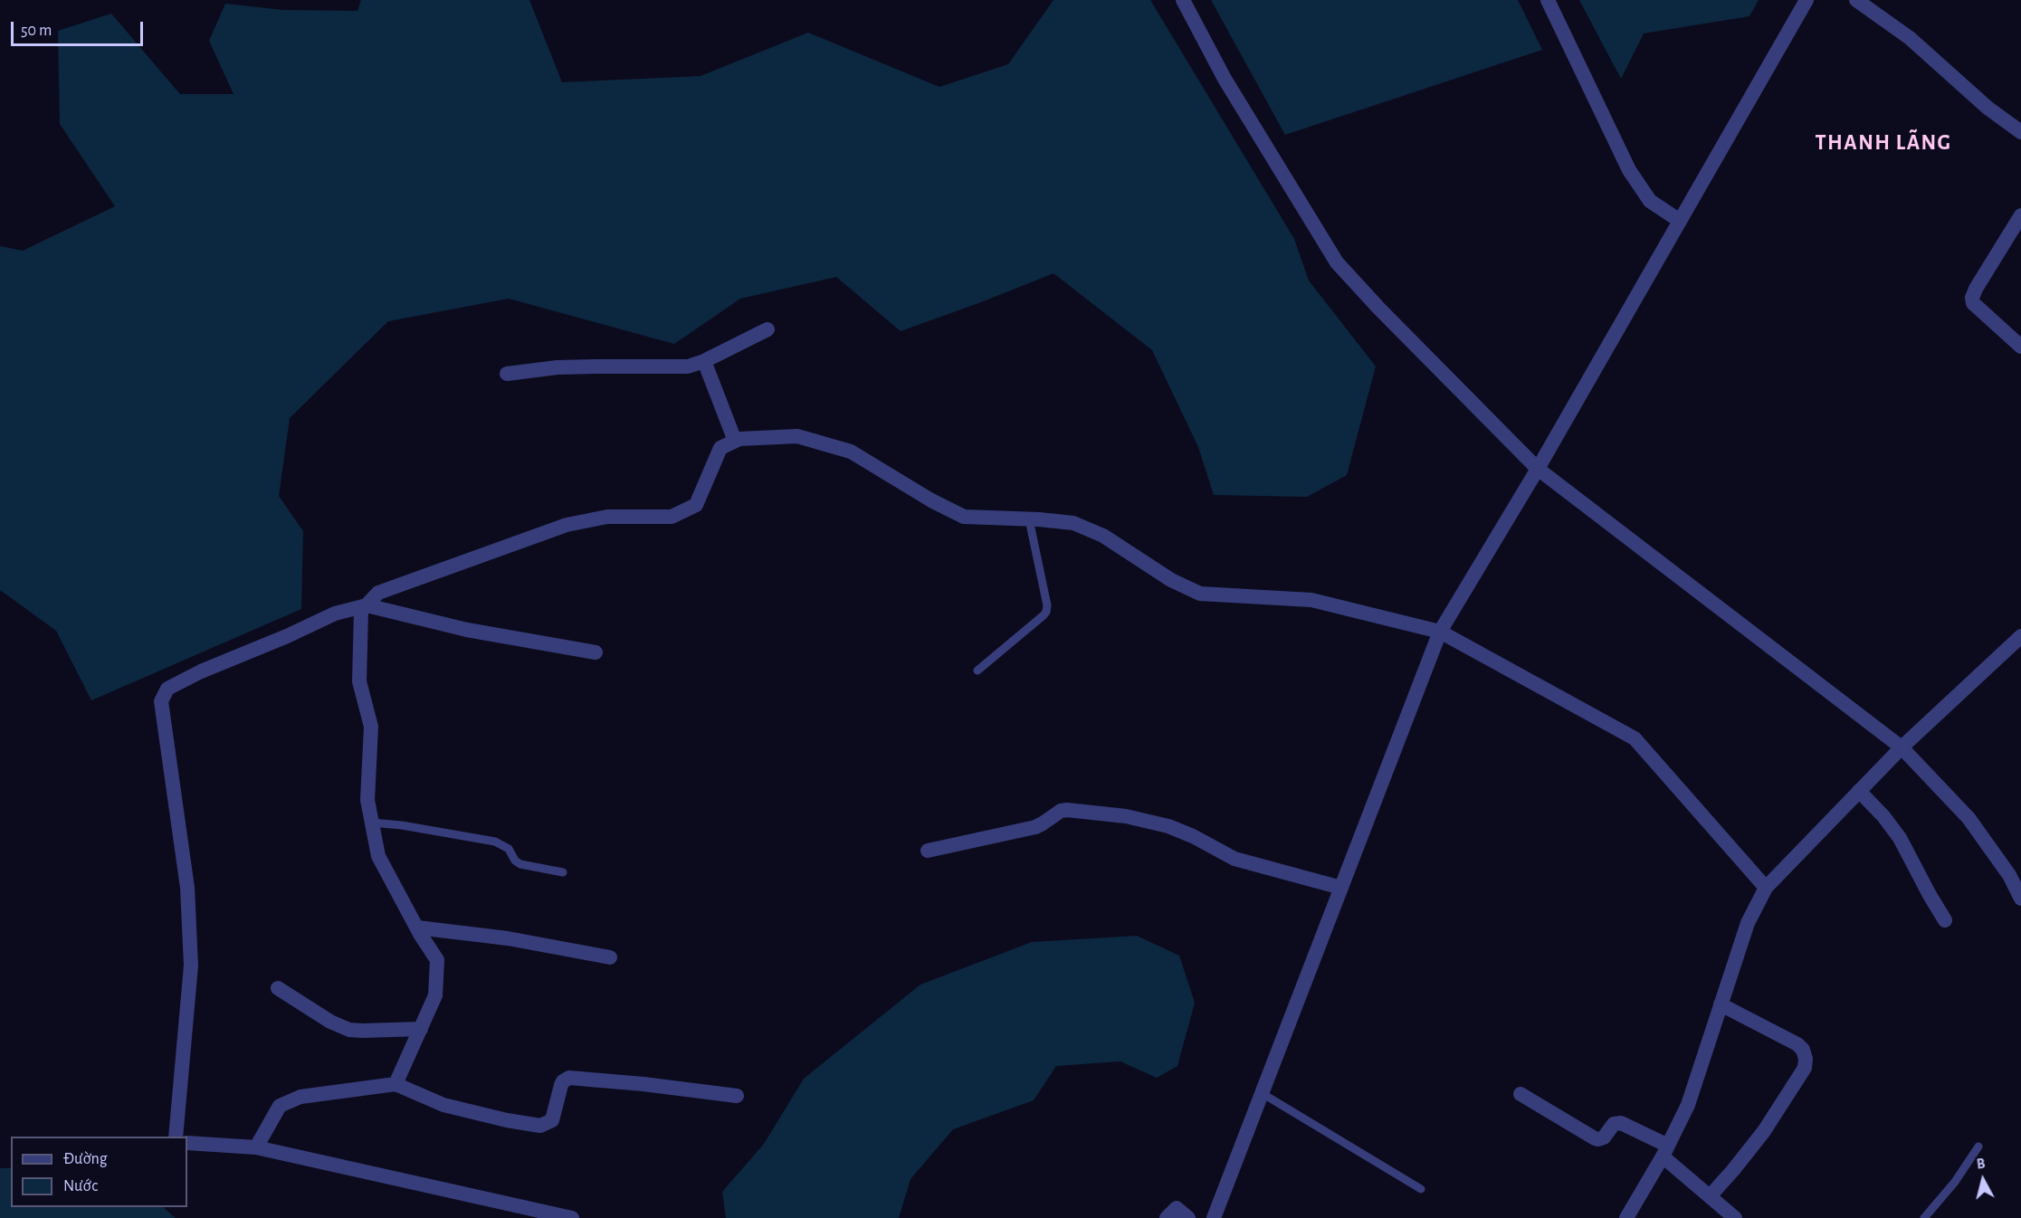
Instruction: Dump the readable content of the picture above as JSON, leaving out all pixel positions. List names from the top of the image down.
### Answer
{
  "districts": ["THANH LÃNG"],
  "legend": ["Đường", "Nước"],
  "scale_bar": "50 m",
  "north": "top"
}
